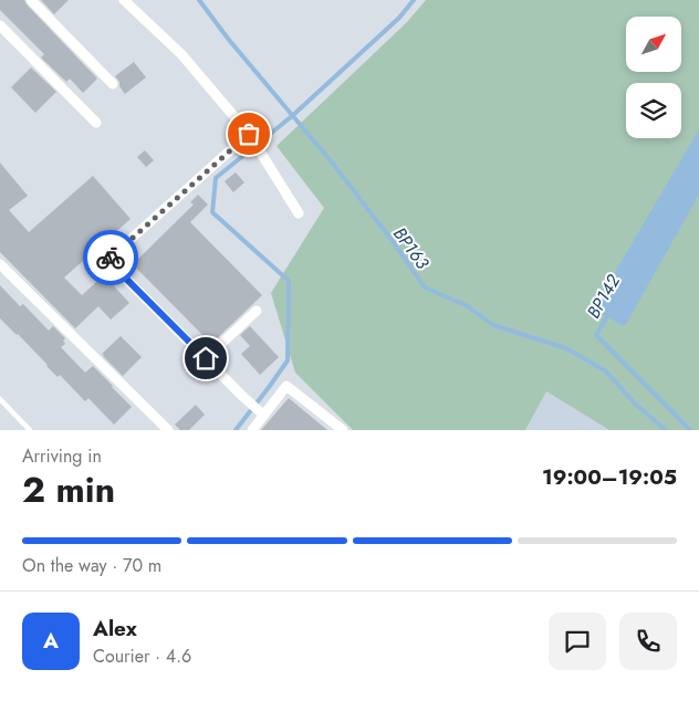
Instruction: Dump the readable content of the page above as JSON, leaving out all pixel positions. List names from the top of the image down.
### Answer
{
  "water": ["BP163", "BP142"],
  "north": "top right",
  "page": {
    "heading": ["2 min", "Arriving in", "19:00–19:05"],
    "panel": ["Alex", "Courier · 4.6"],
    "bar": "On the way · 70 m",
    "round": "A"
  }
}
